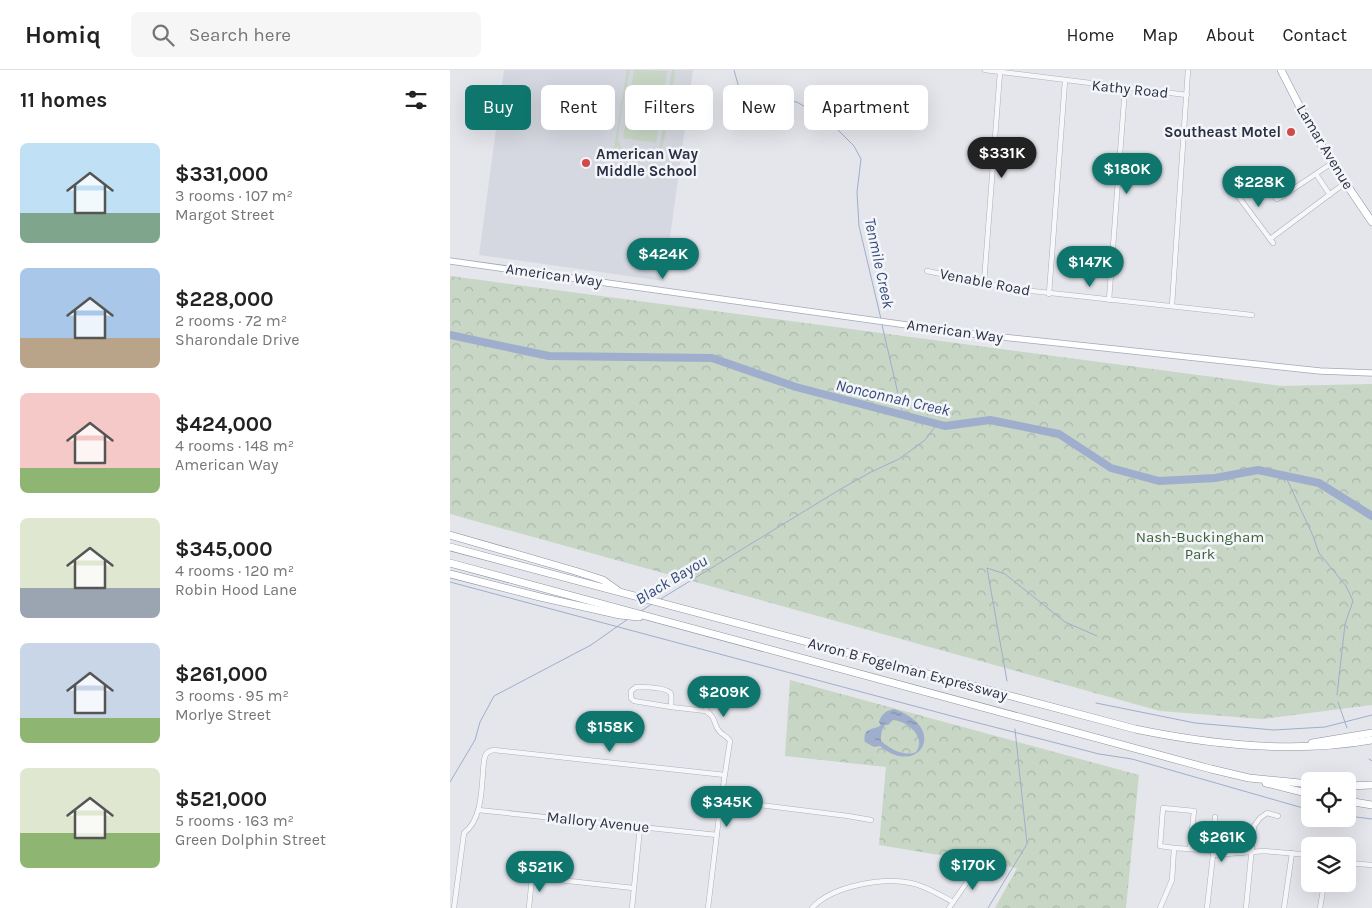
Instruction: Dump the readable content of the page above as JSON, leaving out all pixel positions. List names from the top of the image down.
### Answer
{
  "streets": {
    "highway": ["Lamar Avenue", "Avron B Fogelman Expressway"],
    "main road": ["American Way"],
    "street": ["Kathy Road", "Venable Road", "Mallory Avenue"]
  },
  "water": ["Tenmile Creek", "Nonconnah Creek", "Black Bayou"],
  "parks": ["Nash-Buckingham Park"],
  "places": ["Southeast Motel", "American Way Middle School"],
  "page": {
    "header": "Homiq",
    "search": "Search here",
    "nav": [
      "Home",
      "Map",
      "About",
      "Contact"
    ],
    "heading": "11 homes",
    "chip": [
      "Buy",
      "Rent",
      "Filters",
      "New",
      "Apartment"
    ],
    "list": [
      {
        "name": "$331,000",
        "note": "3 rooms · 107 m² · Margot Street"
      },
      {
        "name": "$228,000",
        "note": "2 rooms · 72 m² · Sharondale Drive"
      },
      {
        "name": "$424,000",
        "note": "4 rooms · 148 m² · American Way"
      },
      {
        "name": "$345,000",
        "note": "4 rooms · 120 m² · Robin Hood Lane"
      },
      {
        "name": "$261,000",
        "note": "3 rooms · 95 m² · Morlye Street"
      },
      {
        "name": "$521,000",
        "note": "5 rooms · 163 m² · Green Dolphin Street"
      }
    ],
    "price": [
      "$331K",
      "$180K",
      "$228K",
      "$424K",
      "$147K",
      "$209K",
      "$158K",
      "$345K",
      "$261K",
      "$170K",
      "$521K"
    ]
  }
}
